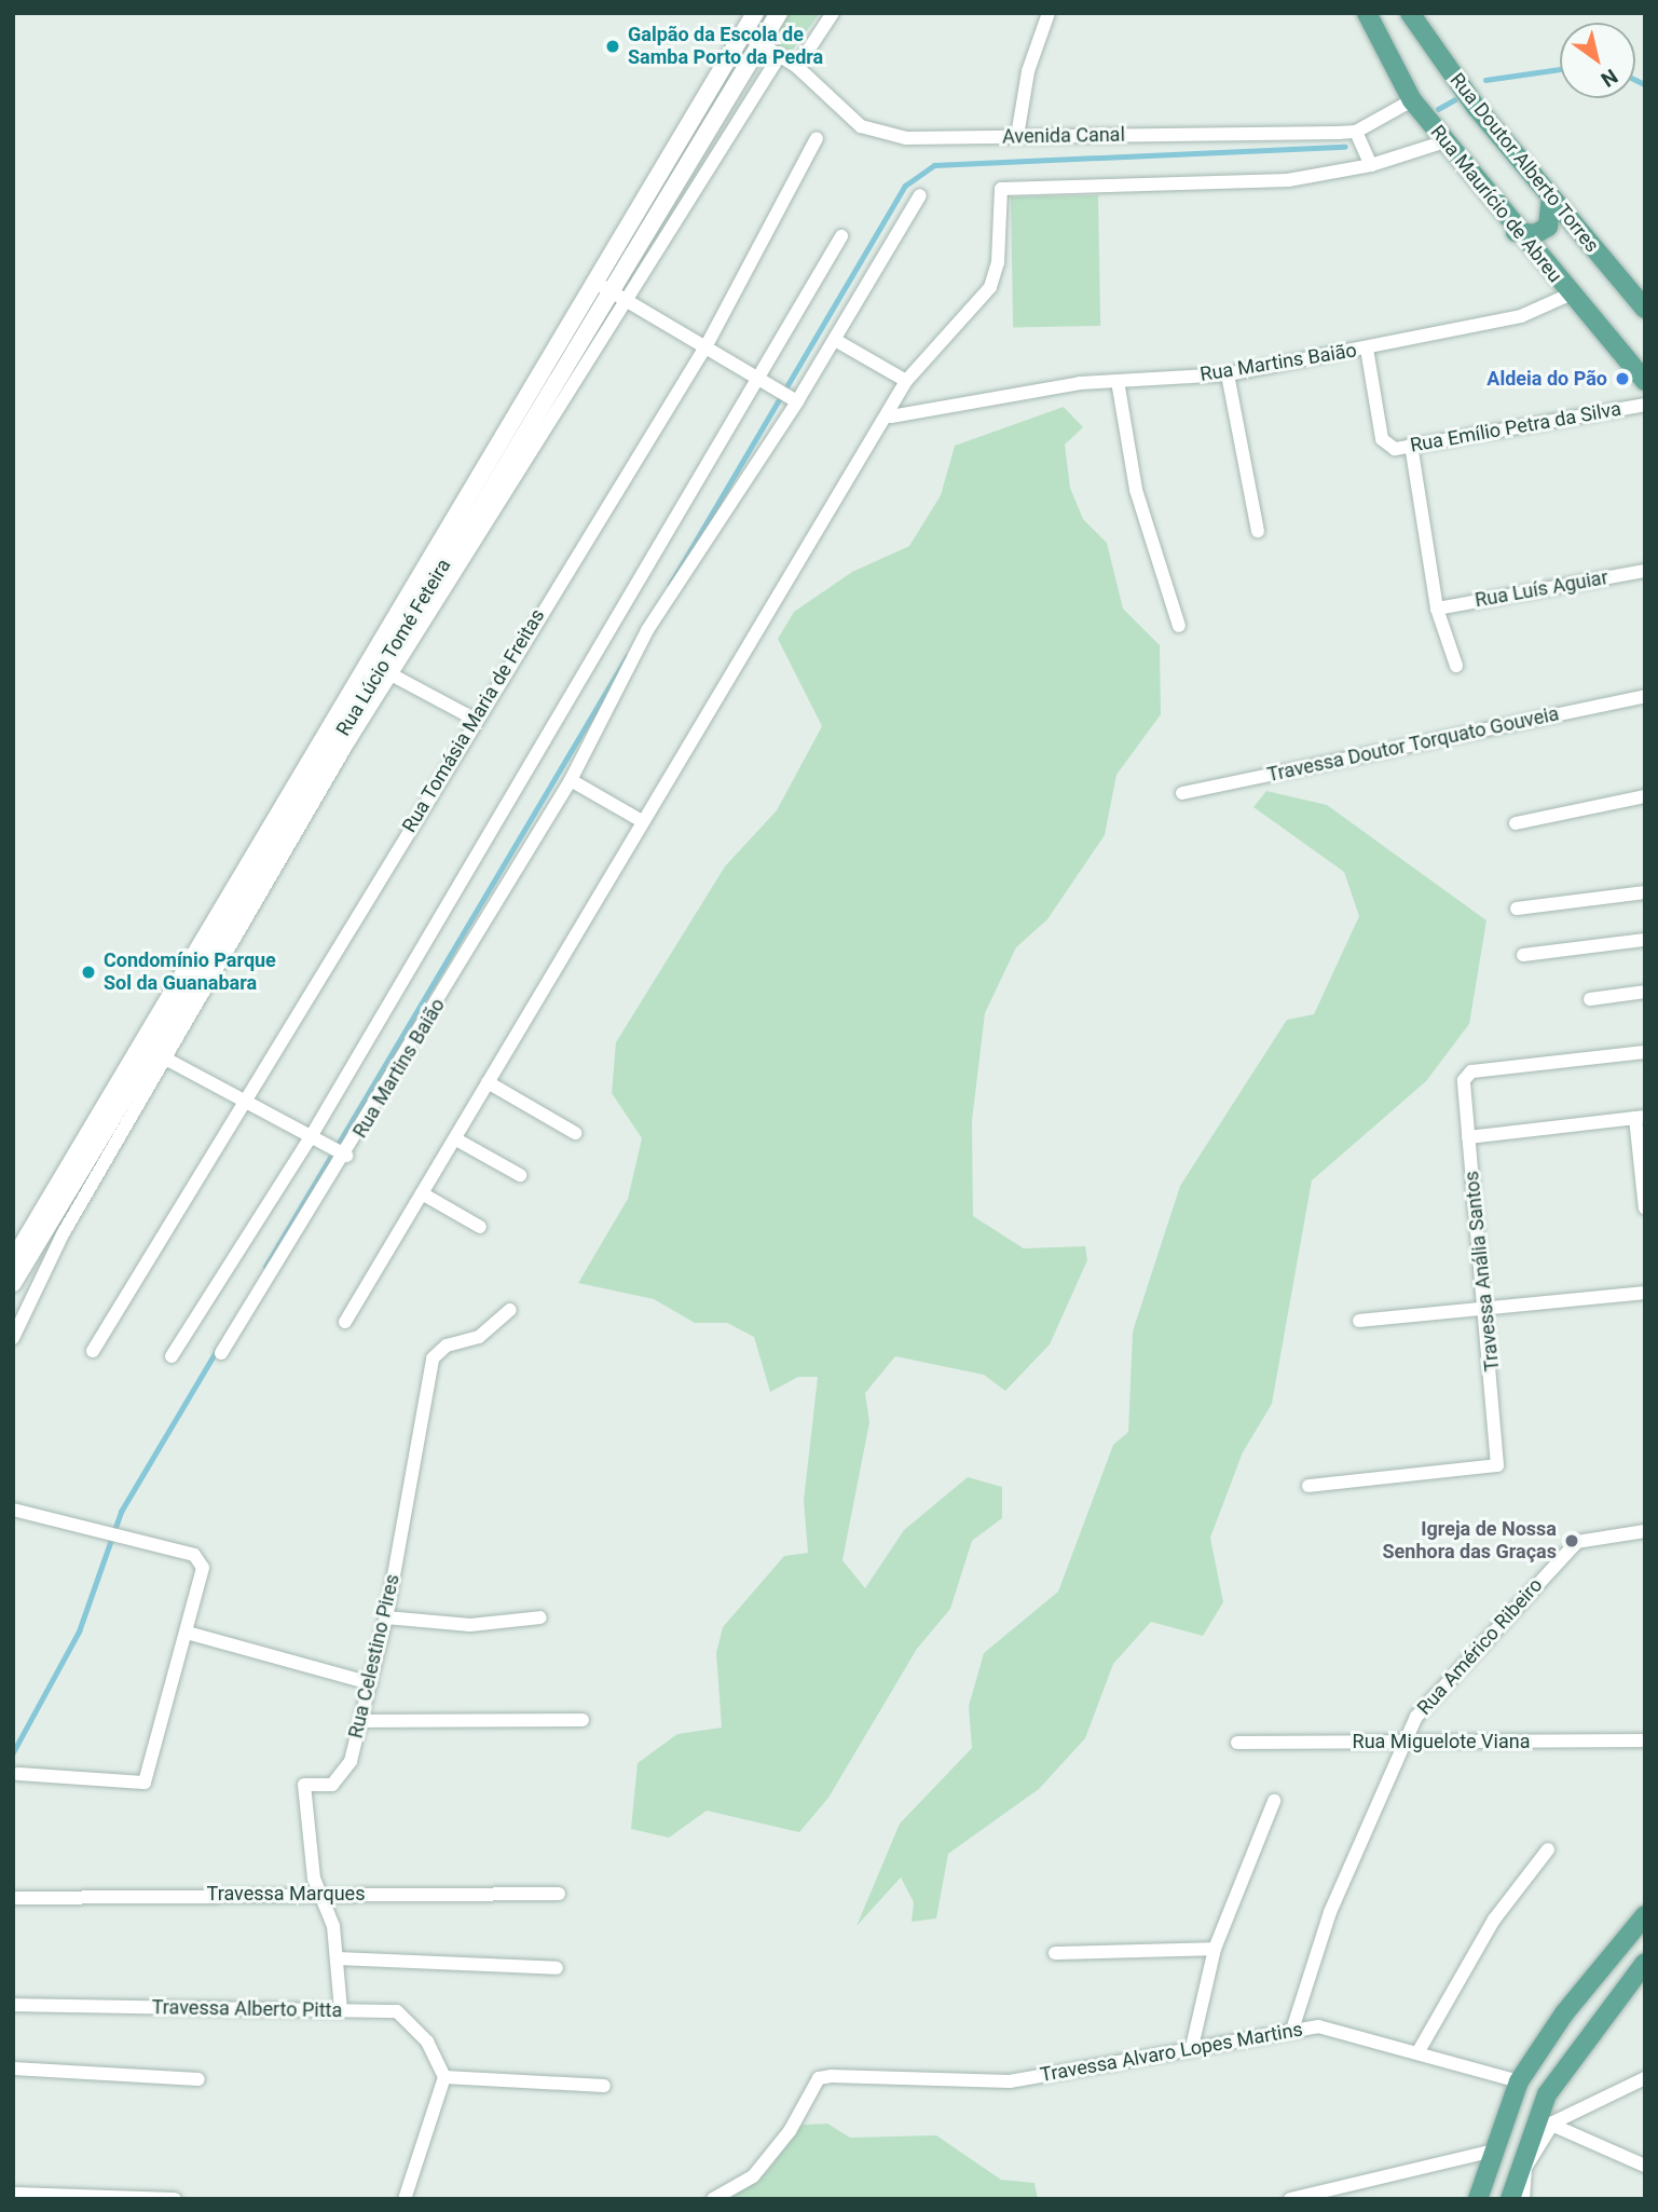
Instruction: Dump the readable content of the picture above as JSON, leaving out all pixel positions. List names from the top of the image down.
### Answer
{
  "streets": {
    "main road": ["Rua Doutor Alberto Torres", "Rua Maurício de Abreu", "Rua Lúcio Tomé Feteira"],
    "street": [
      "Avenida Canal",
      "Rua Martins Baião",
      "Rua Emílio Petra da Silva",
      "Rua Luís Aguiar",
      "Rua Tomásia Maria de Freitas",
      "Travessa Doutor Torquato Gouveia",
      "Travessa Anália Santos",
      "Rua Américo Ribeiro",
      "Rua Celestino Pires",
      "Rua Miguelote Viana",
      "Travessa Marques",
      "Travessa Alberto Pitta",
      "Travessa Alvaro Lopes Martins"
    ]
  },
  "crossings": [
    ["Avenida Canal", "Rua Maurício de Abreu"],
    ["Avenida Canal", "Rua Lúcio Tomé Feteira"],
    ["Rua Maurício de Abreu", "Rua Martins Baião"],
    ["Rua Martins Baião", "Rua Emílio Petra da Silva"],
    ["Rua Américo Ribeiro", "Rua Miguelote Viana"],
    ["Rua Américo Ribeiro", "Travessa Alvaro Lopes Martins"],
    ["Rua Celestino Pires", "Travessa Marques"],
    ["Rua Celestino Pires", "Travessa Alberto Pitta"]
  ],
  "places": [
    "Galpão da Escola de Samba Porto da Pedra",
    "Aldeia do Pão",
    "Condomínio Parque Sol da Guanabara",
    "Igreja de Nossa Senhora das Graças"
  ],
  "north": "bottom right"
}
